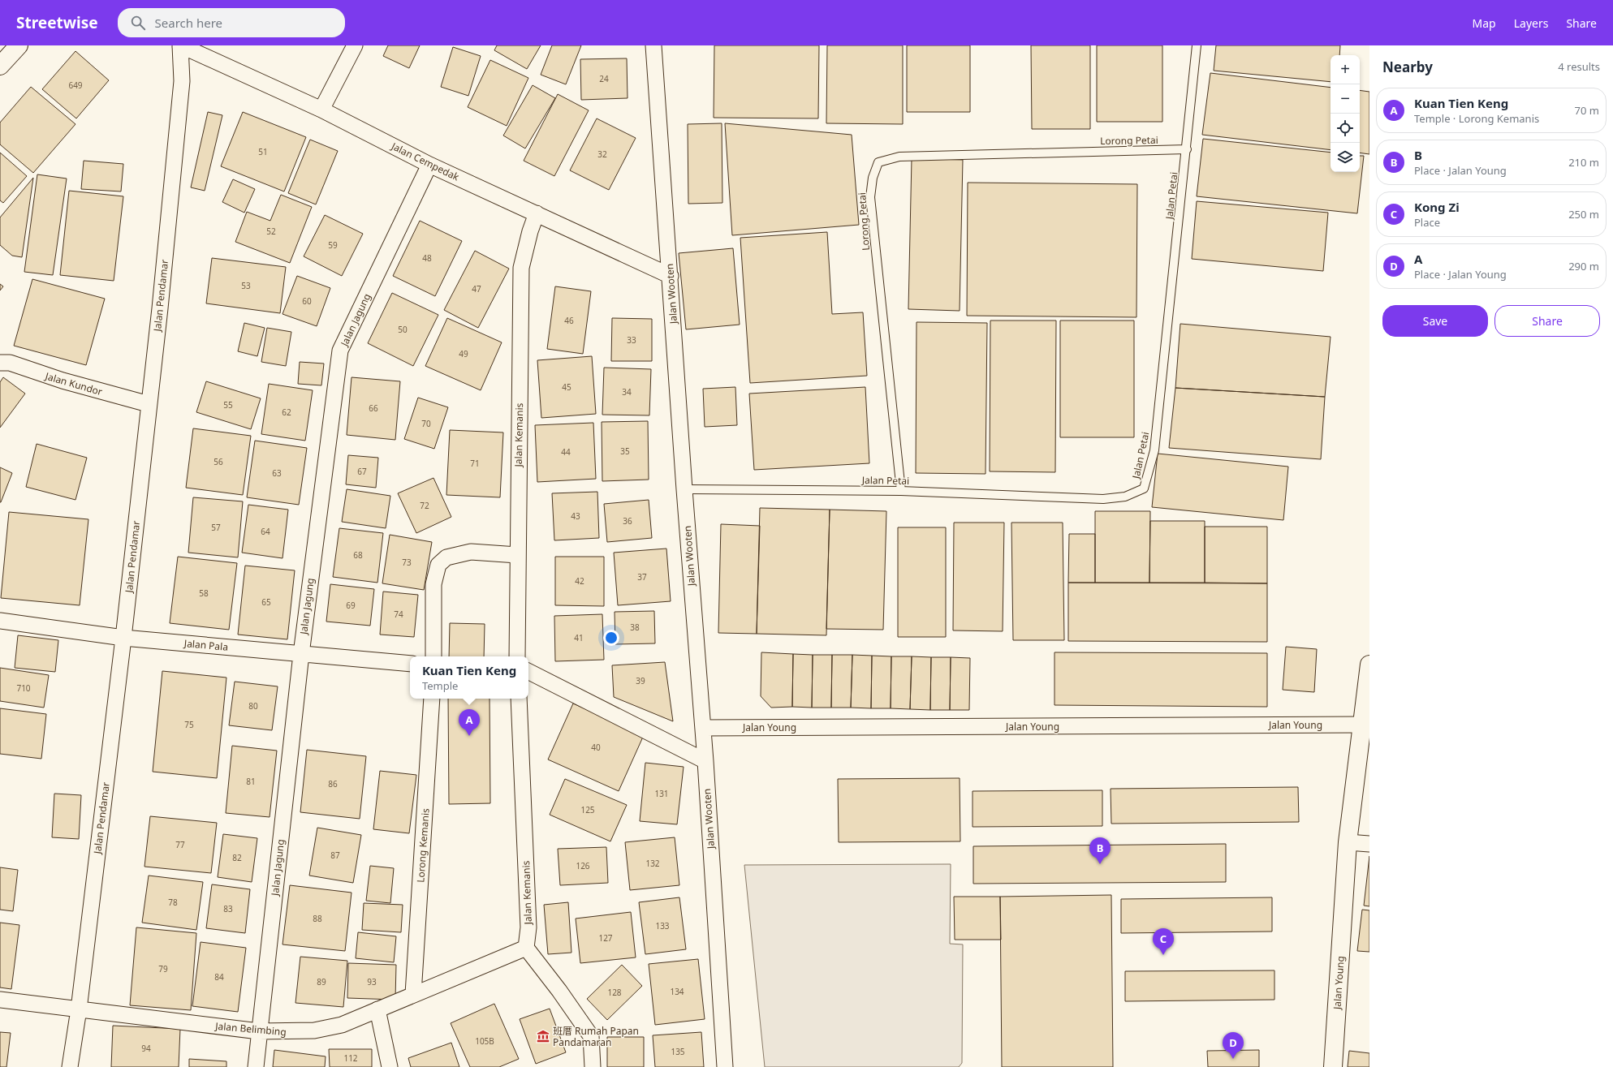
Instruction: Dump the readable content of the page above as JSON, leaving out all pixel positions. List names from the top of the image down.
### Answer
{
  "streets": {
    "main road": ["Jalan Young"],
    "street": [
      "Jalan Cempedak",
      "Jalan Wooten",
      "Jalan Pendamar",
      "Jalan Jagung",
      "Jalan Kundor",
      "Jalan Kemanis",
      "Jalan Pala",
      "Lorong Kemanis",
      "Jalan Belimbing"
    ],
    "lane": ["Lorong Petai", "Jalan Petai"]
  },
  "crossings": [
    ["Lorong Petai", "Jalan Petai"],
    ["Jalan Cempedak", "Jalan Wooten"],
    ["Jalan Cempedak", "Jalan Pendamar"],
    ["Jalan Cempedak", "Jalan Jagung"],
    ["Jalan Cempedak", "Jalan Kemanis"],
    ["Jalan Petai", "Jalan Wooten"],
    ["Jalan Wooten", "Jalan Young"],
    ["Jalan Pendamar", "Jalan Kundor"],
    ["Jalan Pendamar", "Jalan Pala"],
    ["Jalan Pendamar", "Jalan Belimbing"],
    ["Jalan Jagung", "Jalan Pala"],
    ["Jalan Jagung", "Jalan Belimbing"],
    ["Jalan Kemanis", "Jalan Belimbing"],
    ["Lorong Kemanis", "Jalan Belimbing"]
  ],
  "places": {
    "museum": ["班厝 Rumah Papan Pandamaran"]
  },
  "house_numbers": [
    "24",
    "649",
    "51",
    "32",
    "52",
    "59",
    "48",
    "53",
    "47",
    "60",
    "46",
    "50",
    "33",
    "49",
    "45",
    "34",
    "55",
    "66",
    "62",
    "70",
    "35",
    "44",
    "56",
    "71",
    "67",
    "63",
    "72",
    "43",
    "36",
    "57",
    "64",
    "68",
    "73",
    "37",
    "42",
    "58",
    "65",
    "69",
    "74",
    "38",
    "41",
    "39",
    "710",
    "80",
    "75",
    "40",
    "81",
    "86",
    "131",
    "125",
    "77",
    "87",
    "82",
    "132",
    "126",
    "78",
    "83",
    "88",
    "133",
    "127",
    "79",
    "84",
    "89",
    "93",
    "134",
    "128",
    "105B",
    "94",
    "135",
    "112"
  ],
  "page": {
    "header": "Streetwise",
    "search": "Search here",
    "nav": ["Map", "Layers", "Share"],
    "heading": ["Nearby", "4 results"],
    "map_buttons": ["+", "−"],
    "list": [
      {
        "mark": "A",
        "name": "Kuan Tien Keng",
        "note": "Temple · Lorong Kemanis",
        "value": "70 m"
      },
      {
        "mark": "B",
        "name": "B",
        "note": "Place · Jalan Young",
        "value": "210 m"
      },
      {
        "mark": "C",
        "name": "Kong Zi",
        "note": "Place",
        "value": "250 m"
      },
      {
        "mark": "D",
        "name": "A",
        "note": "Place · Jalan Young",
        "value": "290 m"
      }
    ],
    "buttons": ["Save", "Share"],
    "popup": ["Kuan Tien Keng", "Temple"],
    "pins": [
      "A",
      "B",
      "C",
      "D"
    ]
  }
}
